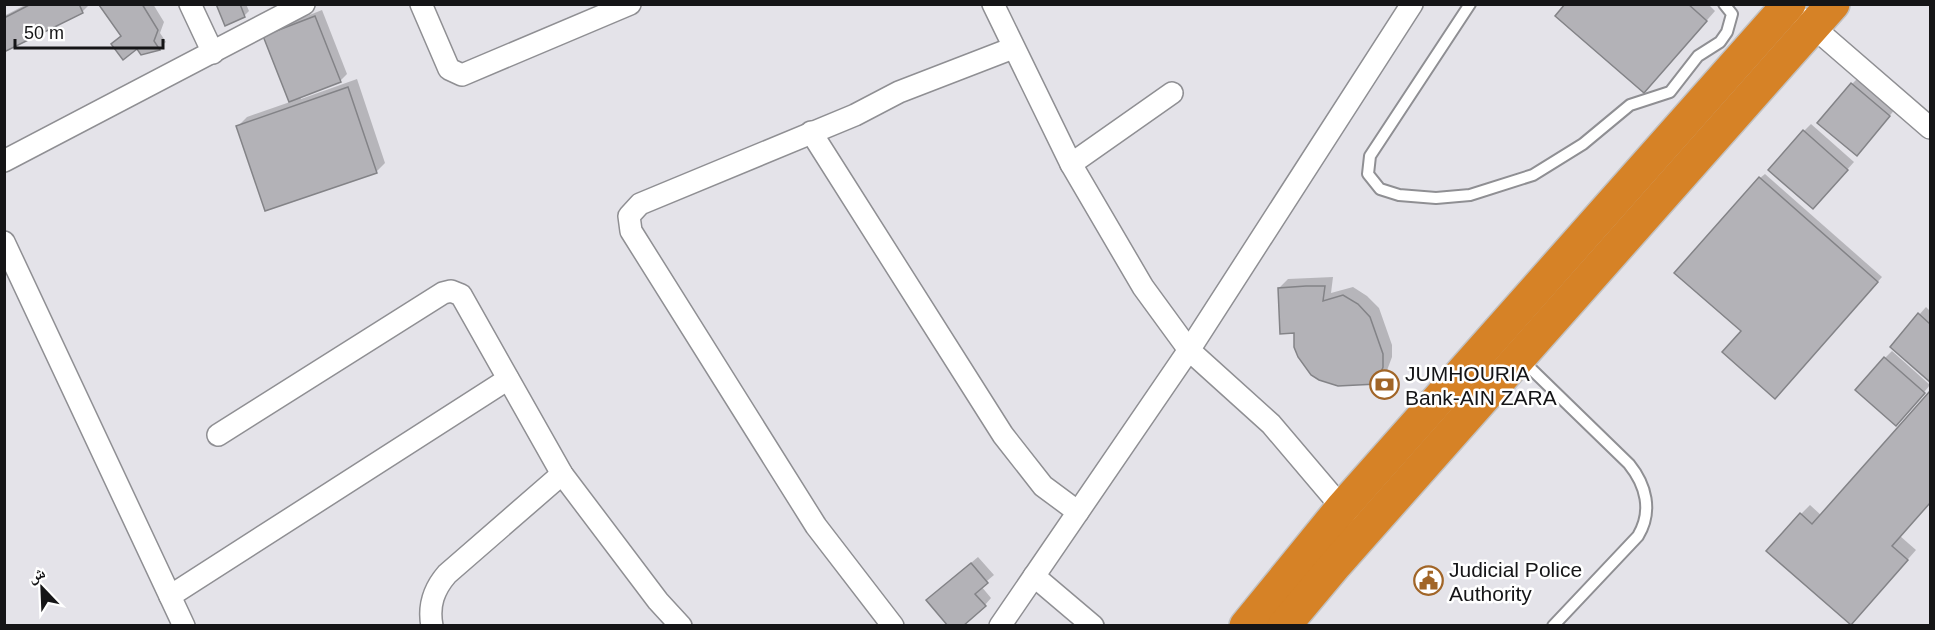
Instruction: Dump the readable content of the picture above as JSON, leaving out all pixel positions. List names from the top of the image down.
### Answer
{
  "places": {
    "bank": ["JUMHOURIA Bank-AIN ZARA"],
    "public building": ["Judicial Police Authority"]
  },
  "scale_bar": "50 m",
  "north": "top left"
}
